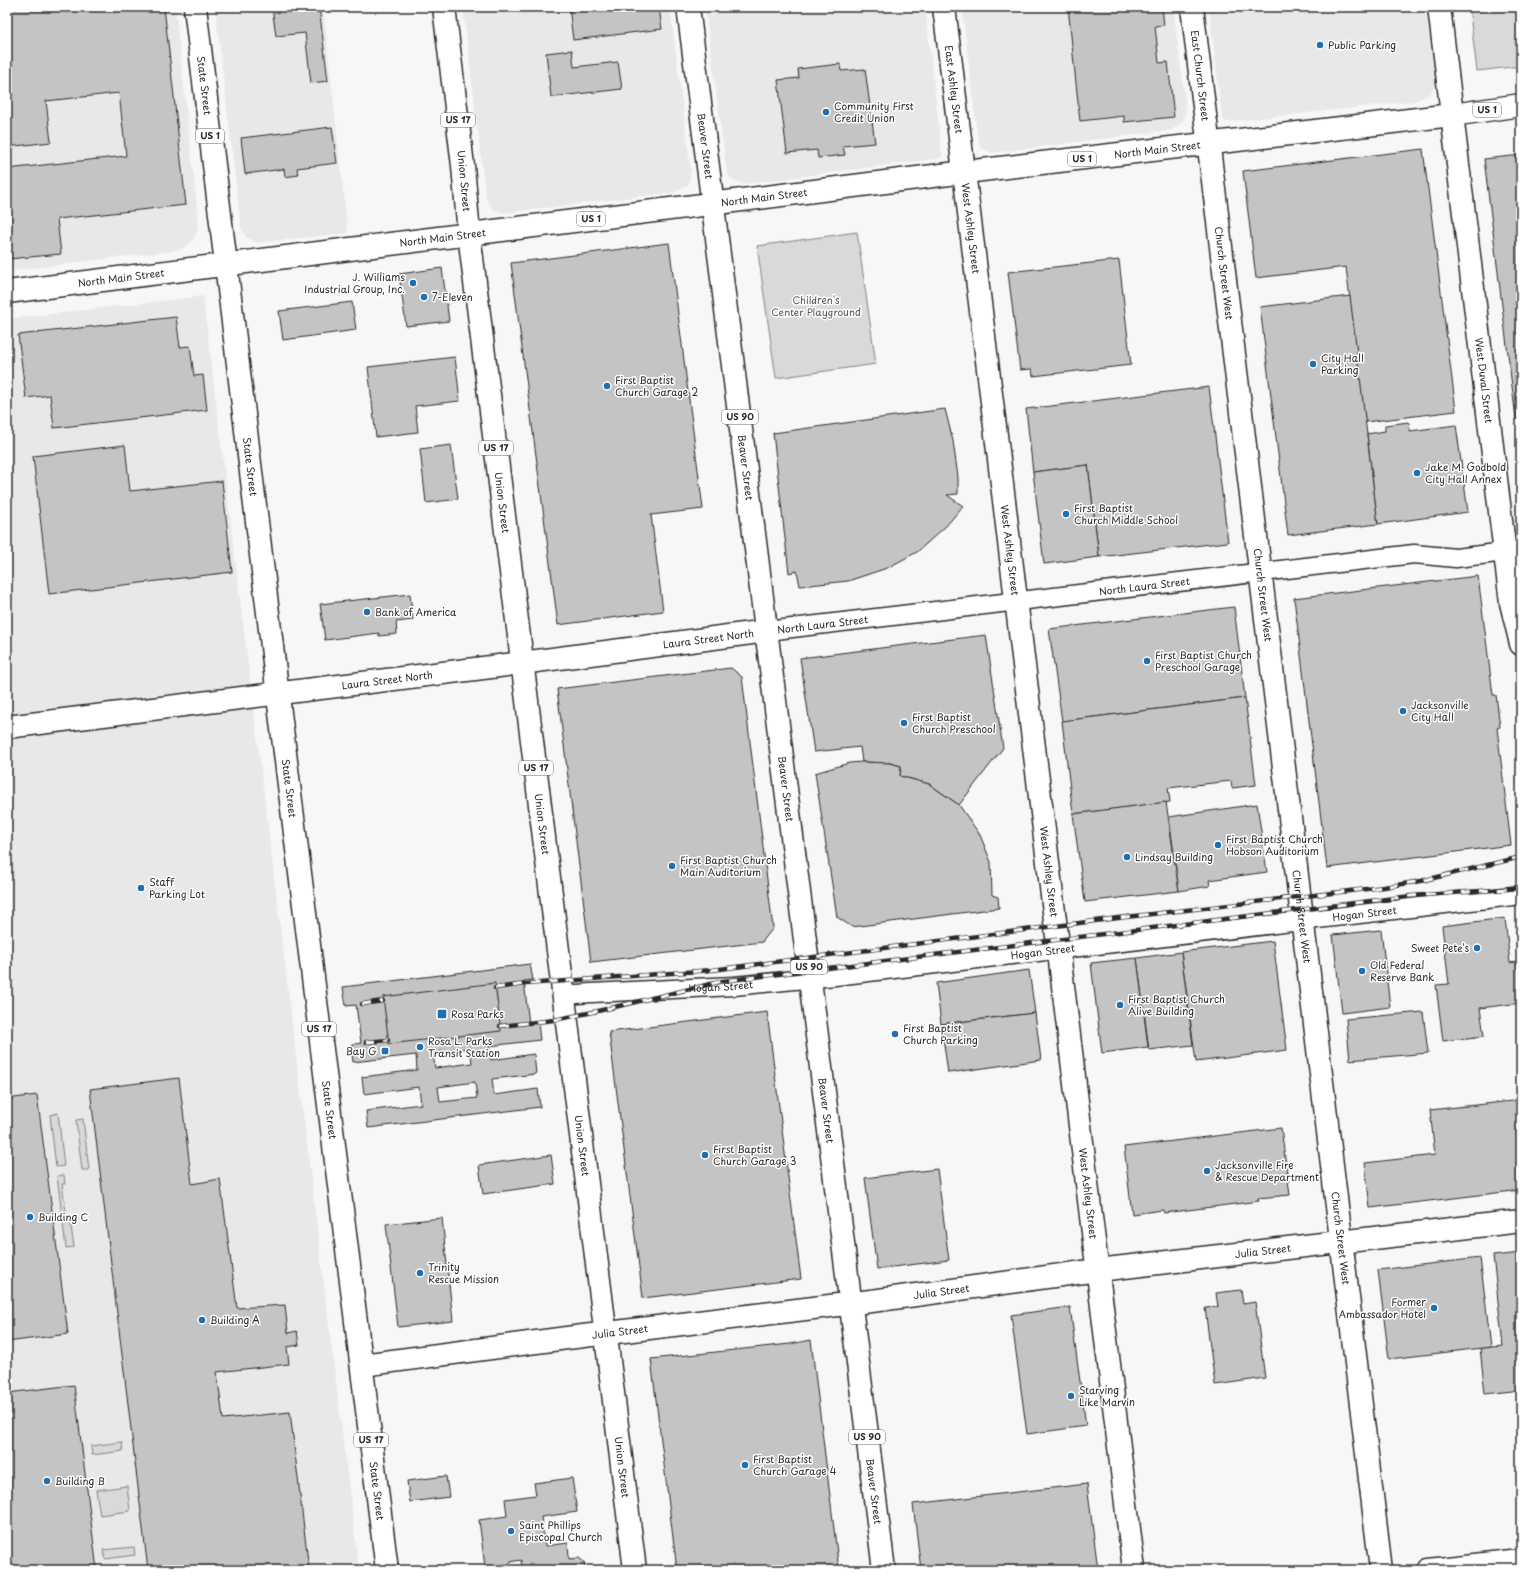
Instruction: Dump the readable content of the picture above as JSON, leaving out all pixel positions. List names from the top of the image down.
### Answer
{
  "streets": {
    "main road": [
      "East Church Street",
      "State Street",
      "East Ashley Street",
      "US 1",
      "US 17",
      "Beaver Street",
      "North Main Street",
      "Union Street",
      "West Ashley Street",
      "Church Street West",
      "West Duval Street",
      "US 90",
      "Laura Street North",
      "Julia Street"
    ],
    "street": ["North Laura Street", "Hogan Street"]
  },
  "crossings": [
    ["East Church Street", "North Main Street"],
    ["East Church Street", "Church Street West"],
    ["State Street", "North Main Street"],
    ["State Street", "Laura Street North"],
    ["State Street", "Julia Street"],
    ["East Ashley Street", "North Main Street"],
    ["East Ashley Street", "West Ashley Street"],
    ["Beaver Street", "North Main Street"],
    ["Beaver Street", "North Laura Street"],
    ["Beaver Street", "Laura Street North"],
    ["Beaver Street", "Hogan Street"],
    ["Beaver Street", "Julia Street"],
    ["North Main Street", "Union Street"],
    ["North Main Street", "West Ashley Street"],
    ["North Main Street", "Church Street West"],
    ["North Main Street", "West Duval Street"],
    ["Union Street", "Laura Street North"],
    ["Union Street", "Hogan Street"],
    ["Union Street", "Julia Street"],
    ["West Ashley Street", "North Laura Street"],
    ["West Ashley Street", "Hogan Street"],
    ["West Ashley Street", "Julia Street"],
    ["Church Street West", "North Laura Street"],
    ["Church Street West", "Hogan Street"],
    ["Church Street West", "Julia Street"],
    ["West Duval Street", "North Laura Street"],
    ["North Laura Street", "Laura Street North"]
  ],
  "parks": ["Children's Center Playground"],
  "places": {
    "other": [
      "Public Parking",
      "Community First Credit Union",
      "J. Williams Industrial Group, Inc.",
      "7-Eleven",
      "City Hall Parking",
      "First Baptist Church Garage 2",
      "Jake M. Godbold City Hall Annex",
      "First Baptist Church Middle School",
      "Bank of America",
      "First Baptist Church Preschool Garage",
      "Jacksonville City Hall",
      "First Baptist Church Preschool",
      "First Baptist Church Hobson Auditorium",
      "Lindsay Building",
      "First Baptist Church Main Auditorium",
      "Staff Parking Lot",
      "Sweet Pete's",
      "Old Federal Reserve Bank",
      "First Baptist Church Alive Building",
      "First Baptist Church Parking",
      "Rosa L. Parks Transit Station",
      "First Baptist Church Garage 3",
      "Jacksonville Fire & Rescue Department",
      "Building C",
      "Trinity Rescue Mission",
      "Former Ambassador Hotel",
      "Building A",
      "Starving Like Marvin",
      "First Baptist Church Garage 4",
      "Building B",
      "Saint Phillips Episcopal Church"
    ],
    "transit": ["Rosa Parks", "Bay G"]
  }
}
